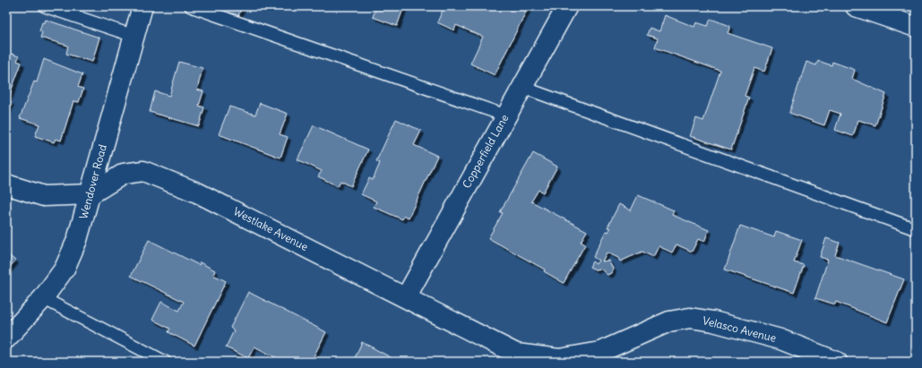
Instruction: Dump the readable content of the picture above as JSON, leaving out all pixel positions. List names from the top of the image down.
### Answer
{
  "streets": {
    "street": [
      "Copperfield Lane",
      "Wendover Road",
      "Westlake Avenue",
      "Velasco Avenue"
    ]
  },
  "crossings": [
    ["Copperfield Lane", "Westlake Avenue"],
    ["Wendover Road", "Westlake Avenue"],
    ["Westlake Avenue", "Velasco Avenue"]
  ]
}
